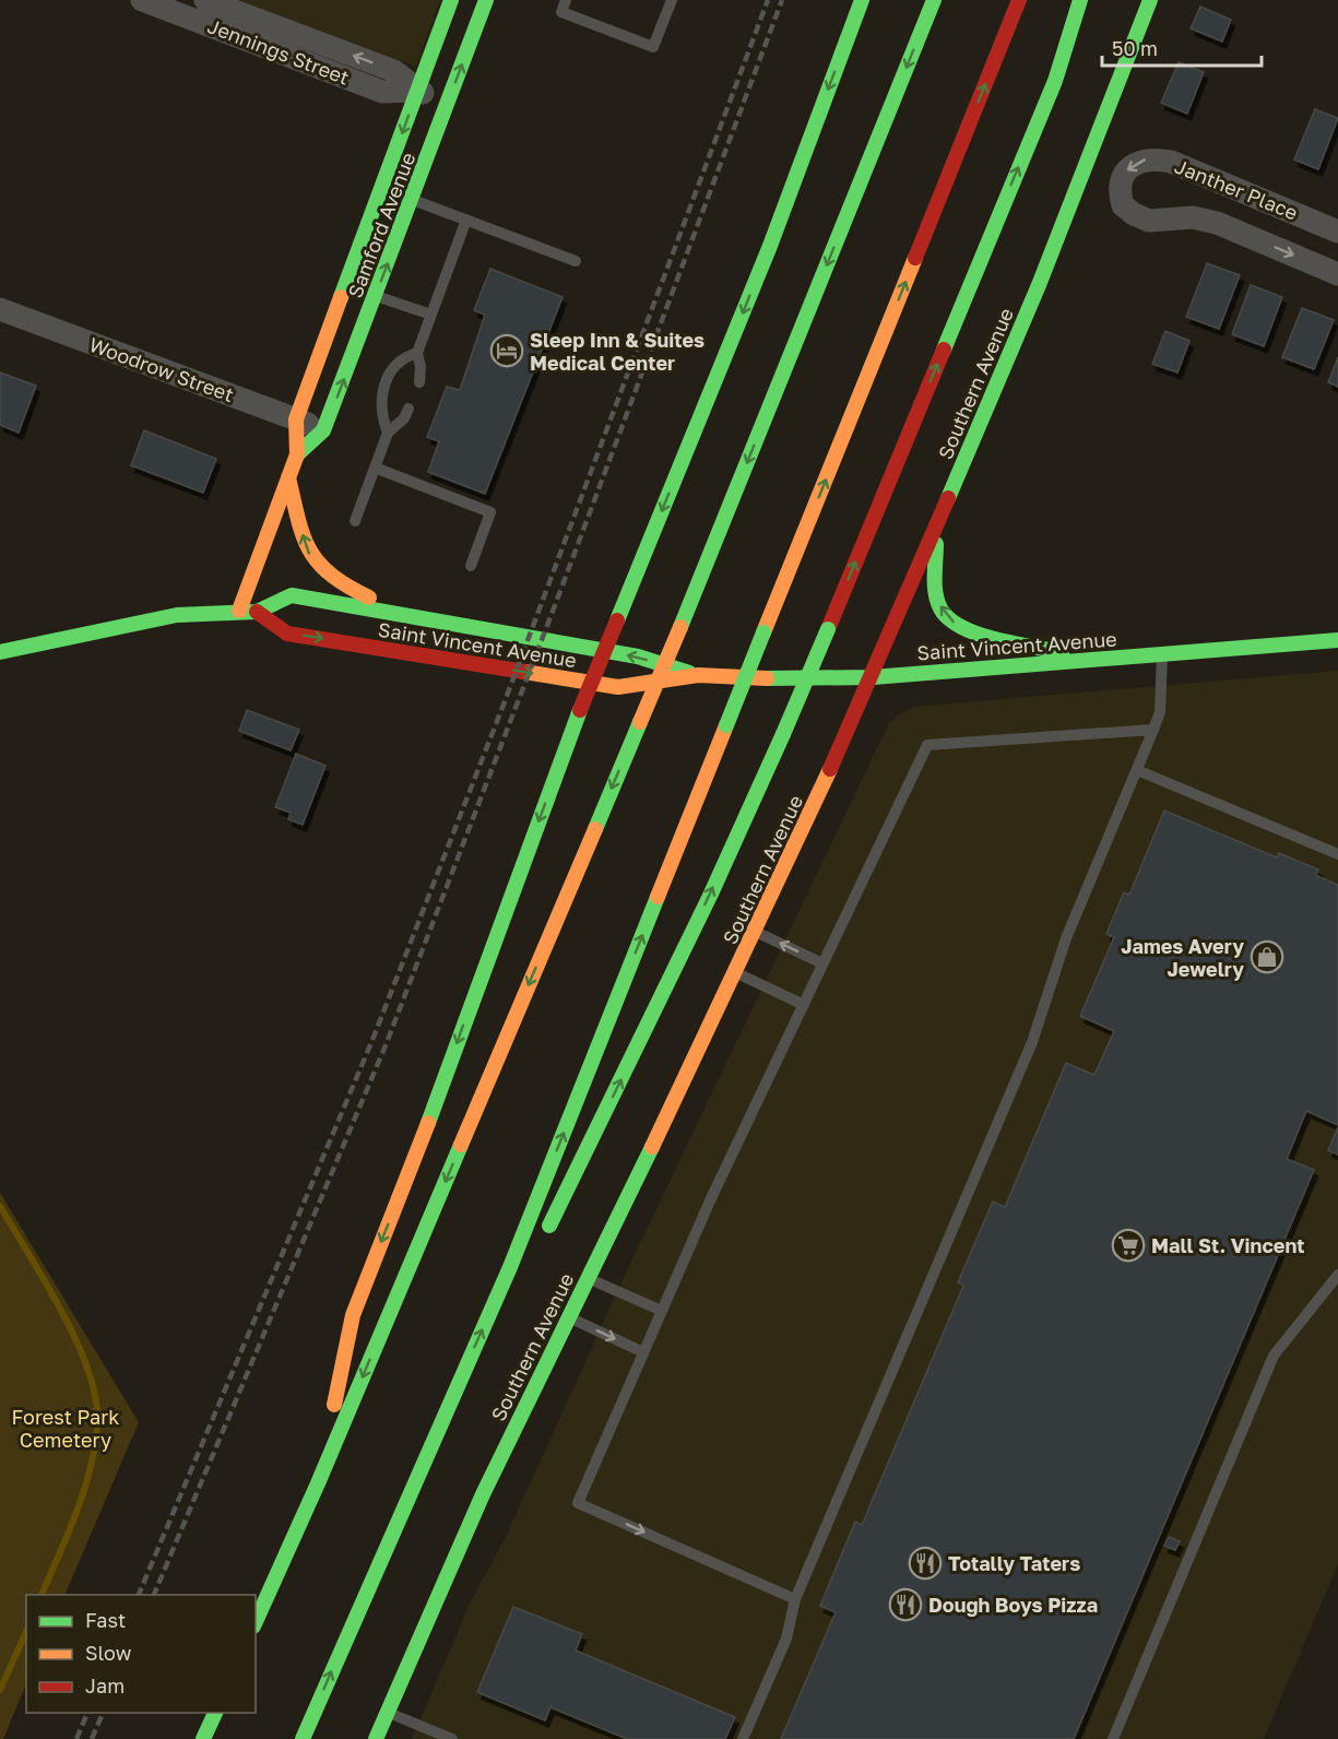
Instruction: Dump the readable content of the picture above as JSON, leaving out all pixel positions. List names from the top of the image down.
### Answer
{
  "streets": {
    "main road": ["Samford Avenue", "Southern Avenue", "Saint Vincent Avenue"],
    "street": ["Jennings Street", "Janther Place", "Woodrow Street"]
  },
  "crossings": [
    ["Jennings Street", "Samford Avenue"],
    ["Samford Avenue", "Woodrow Street"],
    ["Samford Avenue", "Saint Vincent Avenue"],
    ["Southern Avenue", "Saint Vincent Avenue"]
  ],
  "parks": ["Forest Park Cemetery"],
  "places": {
    "hotel": ["Sleep Inn & Suites Medical Center"],
    "shop": ["James Avery Jewelry"],
    "supermarket": ["Mall St. Vincent"],
    "restaurant": ["Totally Taters", "Dough Boys Pizza"]
  },
  "legend": ["Fast", "Slow", "Jam"],
  "scale_bar": "50 m"
}
